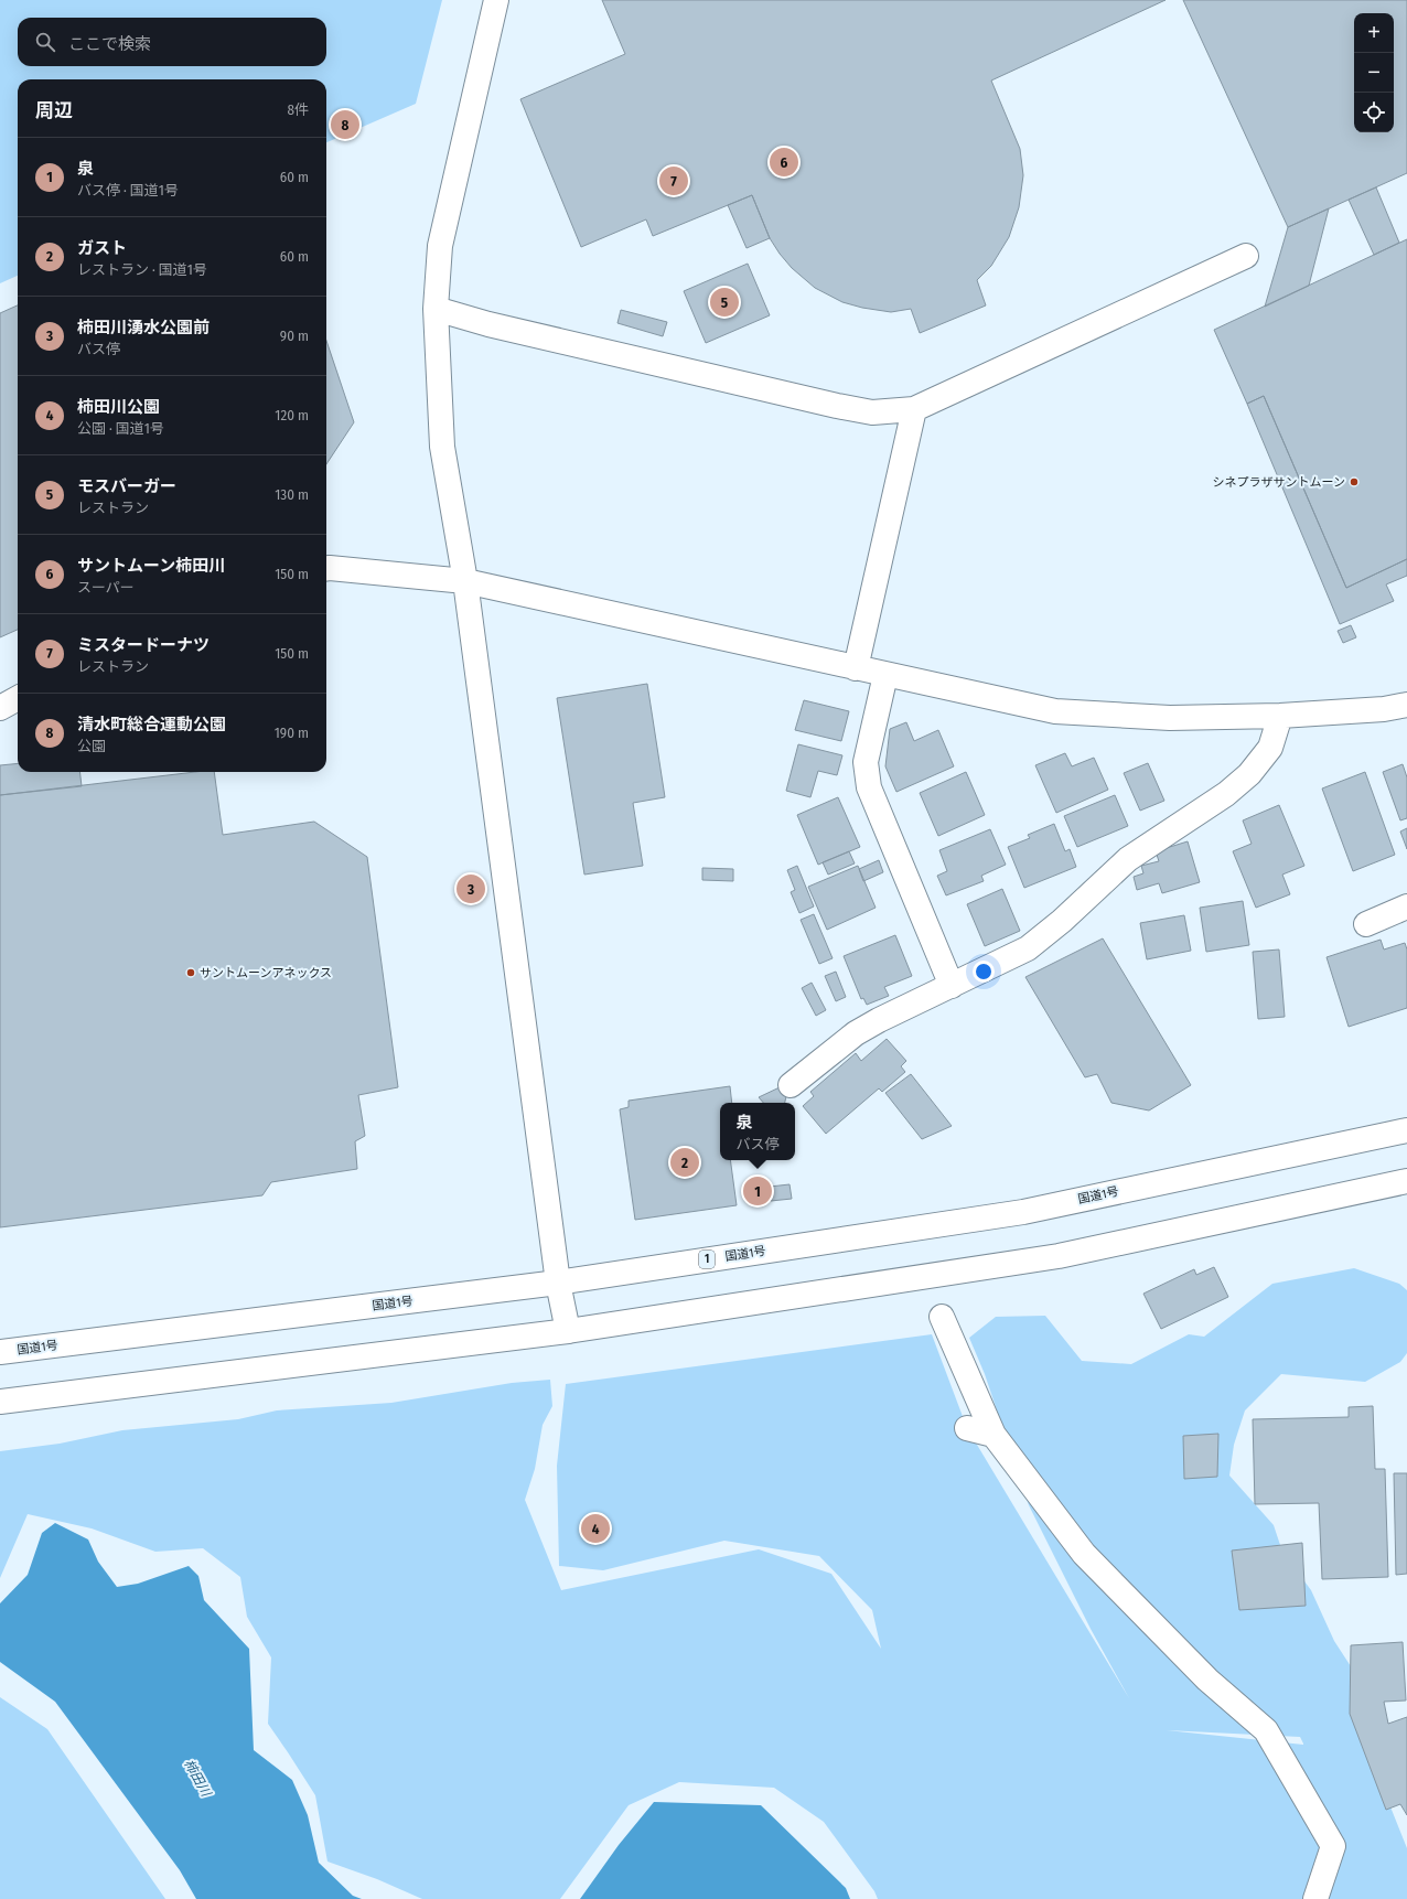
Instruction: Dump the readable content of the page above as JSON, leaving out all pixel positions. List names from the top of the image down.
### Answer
{
  "streets": {
    "main road": ["国道1号", "1"]
  },
  "water": ["柿田川"],
  "places": ["シネプラザサントムーン", "サントムーンアネックス"],
  "page": {
    "map_buttons": ["+", "−"],
    "search": "ここで検索",
    "heading": ["周辺", "8件"],
    "pins": [
      "8",
      "6",
      "7",
      "5",
      "3",
      "2",
      "1",
      "4"
    ],
    "list": [
      {
        "mark": "1",
        "name": "泉",
        "note": "バス停 · 国道1号",
        "value": "60 m"
      },
      {
        "mark": "2",
        "name": "ガスト",
        "note": "レストラン · 国道1号",
        "value": "60 m"
      },
      {
        "mark": "3",
        "name": "柿田川湧水公園前",
        "note": "バス停",
        "value": "90 m"
      },
      {
        "mark": "4",
        "name": "柿田川公園",
        "note": "公園 · 国道1号",
        "value": "120 m"
      },
      {
        "mark": "5",
        "name": "モスバーガー",
        "note": "レストラン",
        "value": "130 m"
      },
      {
        "mark": "6",
        "name": "サントムーン柿田川",
        "note": "スーパー",
        "value": "150 m"
      },
      {
        "mark": "7",
        "name": "ミスタードーナツ",
        "note": "レストラン",
        "value": "150 m"
      },
      {
        "mark": "8",
        "name": "清水町総合運動公園",
        "note": "公園",
        "value": "190 m"
      }
    ],
    "popup": ["泉", "バス停"]
  }
}
